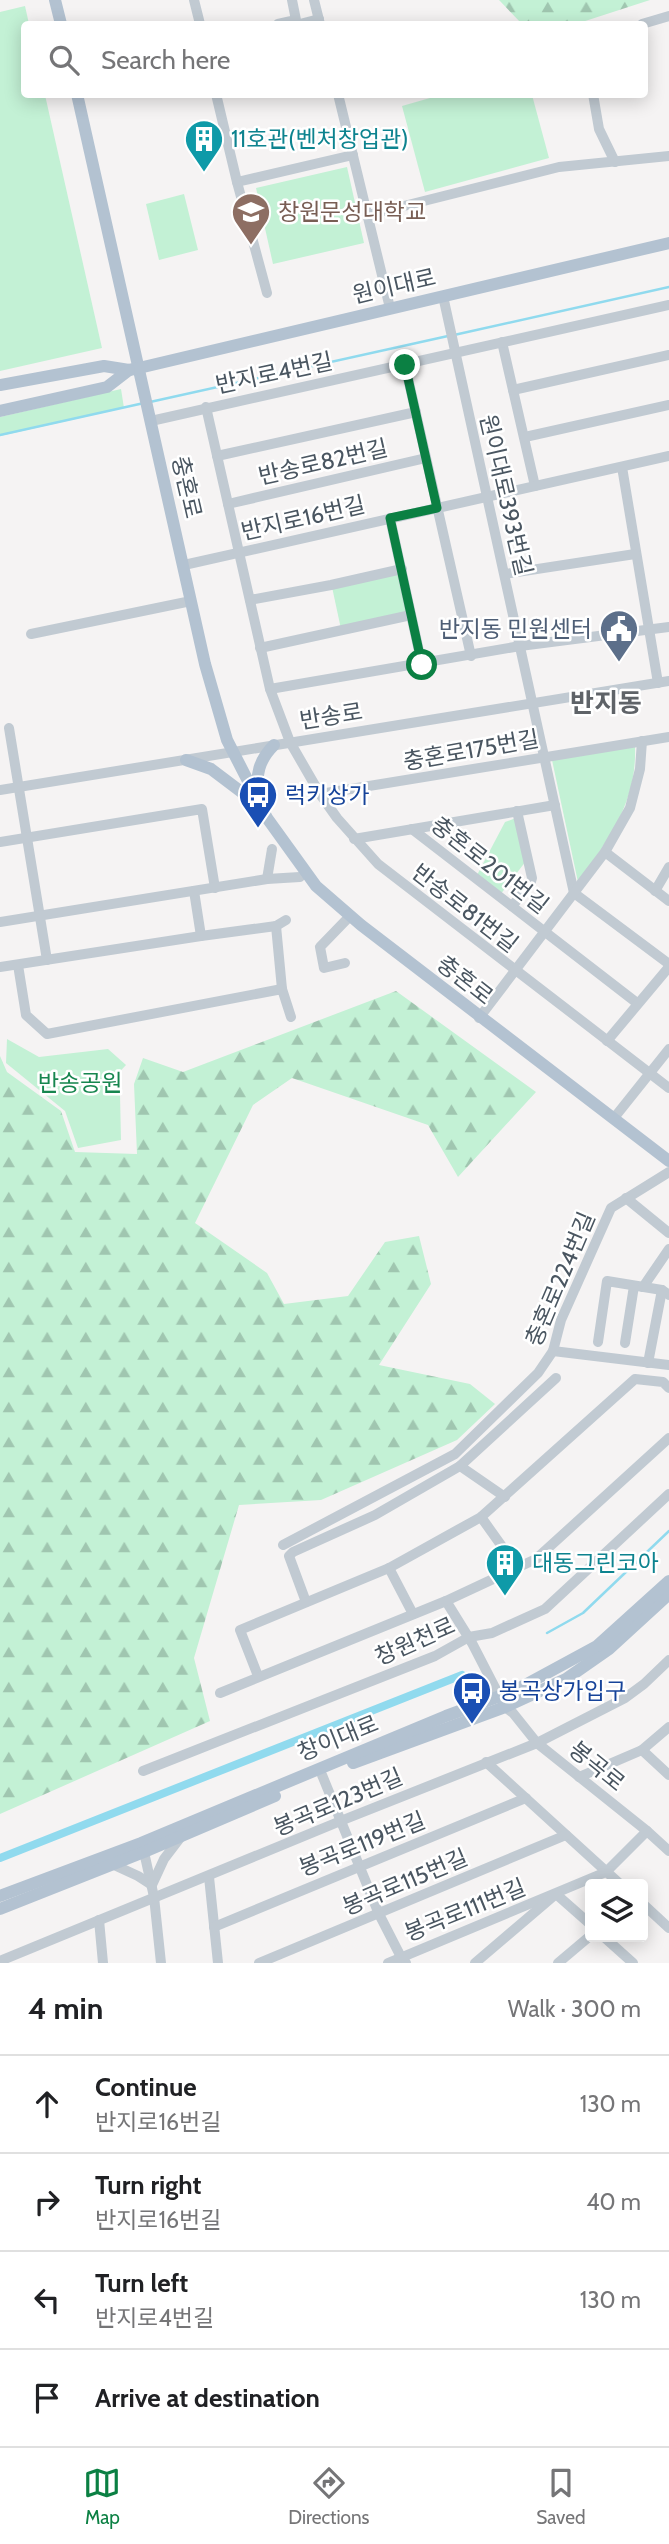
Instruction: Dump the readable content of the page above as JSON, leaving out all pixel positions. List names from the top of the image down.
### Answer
{
  "streets": {
    "main road": ["원이대로", "충혼로", "창이대로"],
    "street": [
      "반지로4번길",
      "반송로82번길",
      "원이대로393번길",
      "반지로16번길",
      "반송로",
      "충혼로175번길",
      "충혼로201번길",
      "반송로81번길",
      "충혼로224번길",
      "창원천로",
      "봉곡로",
      "봉곡로123번길",
      "봉곡로119번길",
      "봉곡로115번길",
      "봉곡로111번길"
    ]
  },
  "crossings": [
    ["원이대로", "충혼로"],
    ["원이대로", "원이대로393번길"],
    ["반지로4번길", "충혼로"],
    ["반지로4번길", "원이대로393번길"],
    ["충혼로", "반지로16번길"],
    ["충혼로", "반송로"],
    ["충혼로", "충혼로201번길"],
    ["원이대로393번길", "반지로16번길"],
    ["원이대로393번길", "반송로"],
    ["원이대로393번길", "충혼로175번길"],
    ["원이대로393번길", "충혼로201번길"],
    ["반송로", "반송로81번길"],
    ["충혼로175번길", "충혼로201번길"],
    ["충혼로175번길", "반송로81번길"],
    ["충혼로201번길", "반송로81번길"],
    ["창원천로", "봉곡로"],
    ["창이대로", "봉곡로"],
    ["봉곡로", "봉곡로123번길"],
    ["봉곡로", "봉곡로111번길"]
  ],
  "districts": ["반지동"],
  "parks": ["반송공원"],
  "places": {
    "building": ["11호관(벤처창업관)", "대동그린코아"],
    "school or university": ["창원문성대학교"],
    "public building": ["반지동 민원센터"],
    "bus stop": ["럭키상가", "봉곡상가입구"]
  },
  "page": {
    "search": "Search here",
    "heading": ["4 min", "Walk · 300 m"],
    "list": [
      ["Continue", "반지로16번길", "130 m"],
      ["Turn right", "반지로16번길", "40 m"],
      ["Turn left", "반지로4번길", "130 m"],
      "Arrive at destination"
    ],
    "nav": ["Map", "Directions", "Saved"]
  }
}
